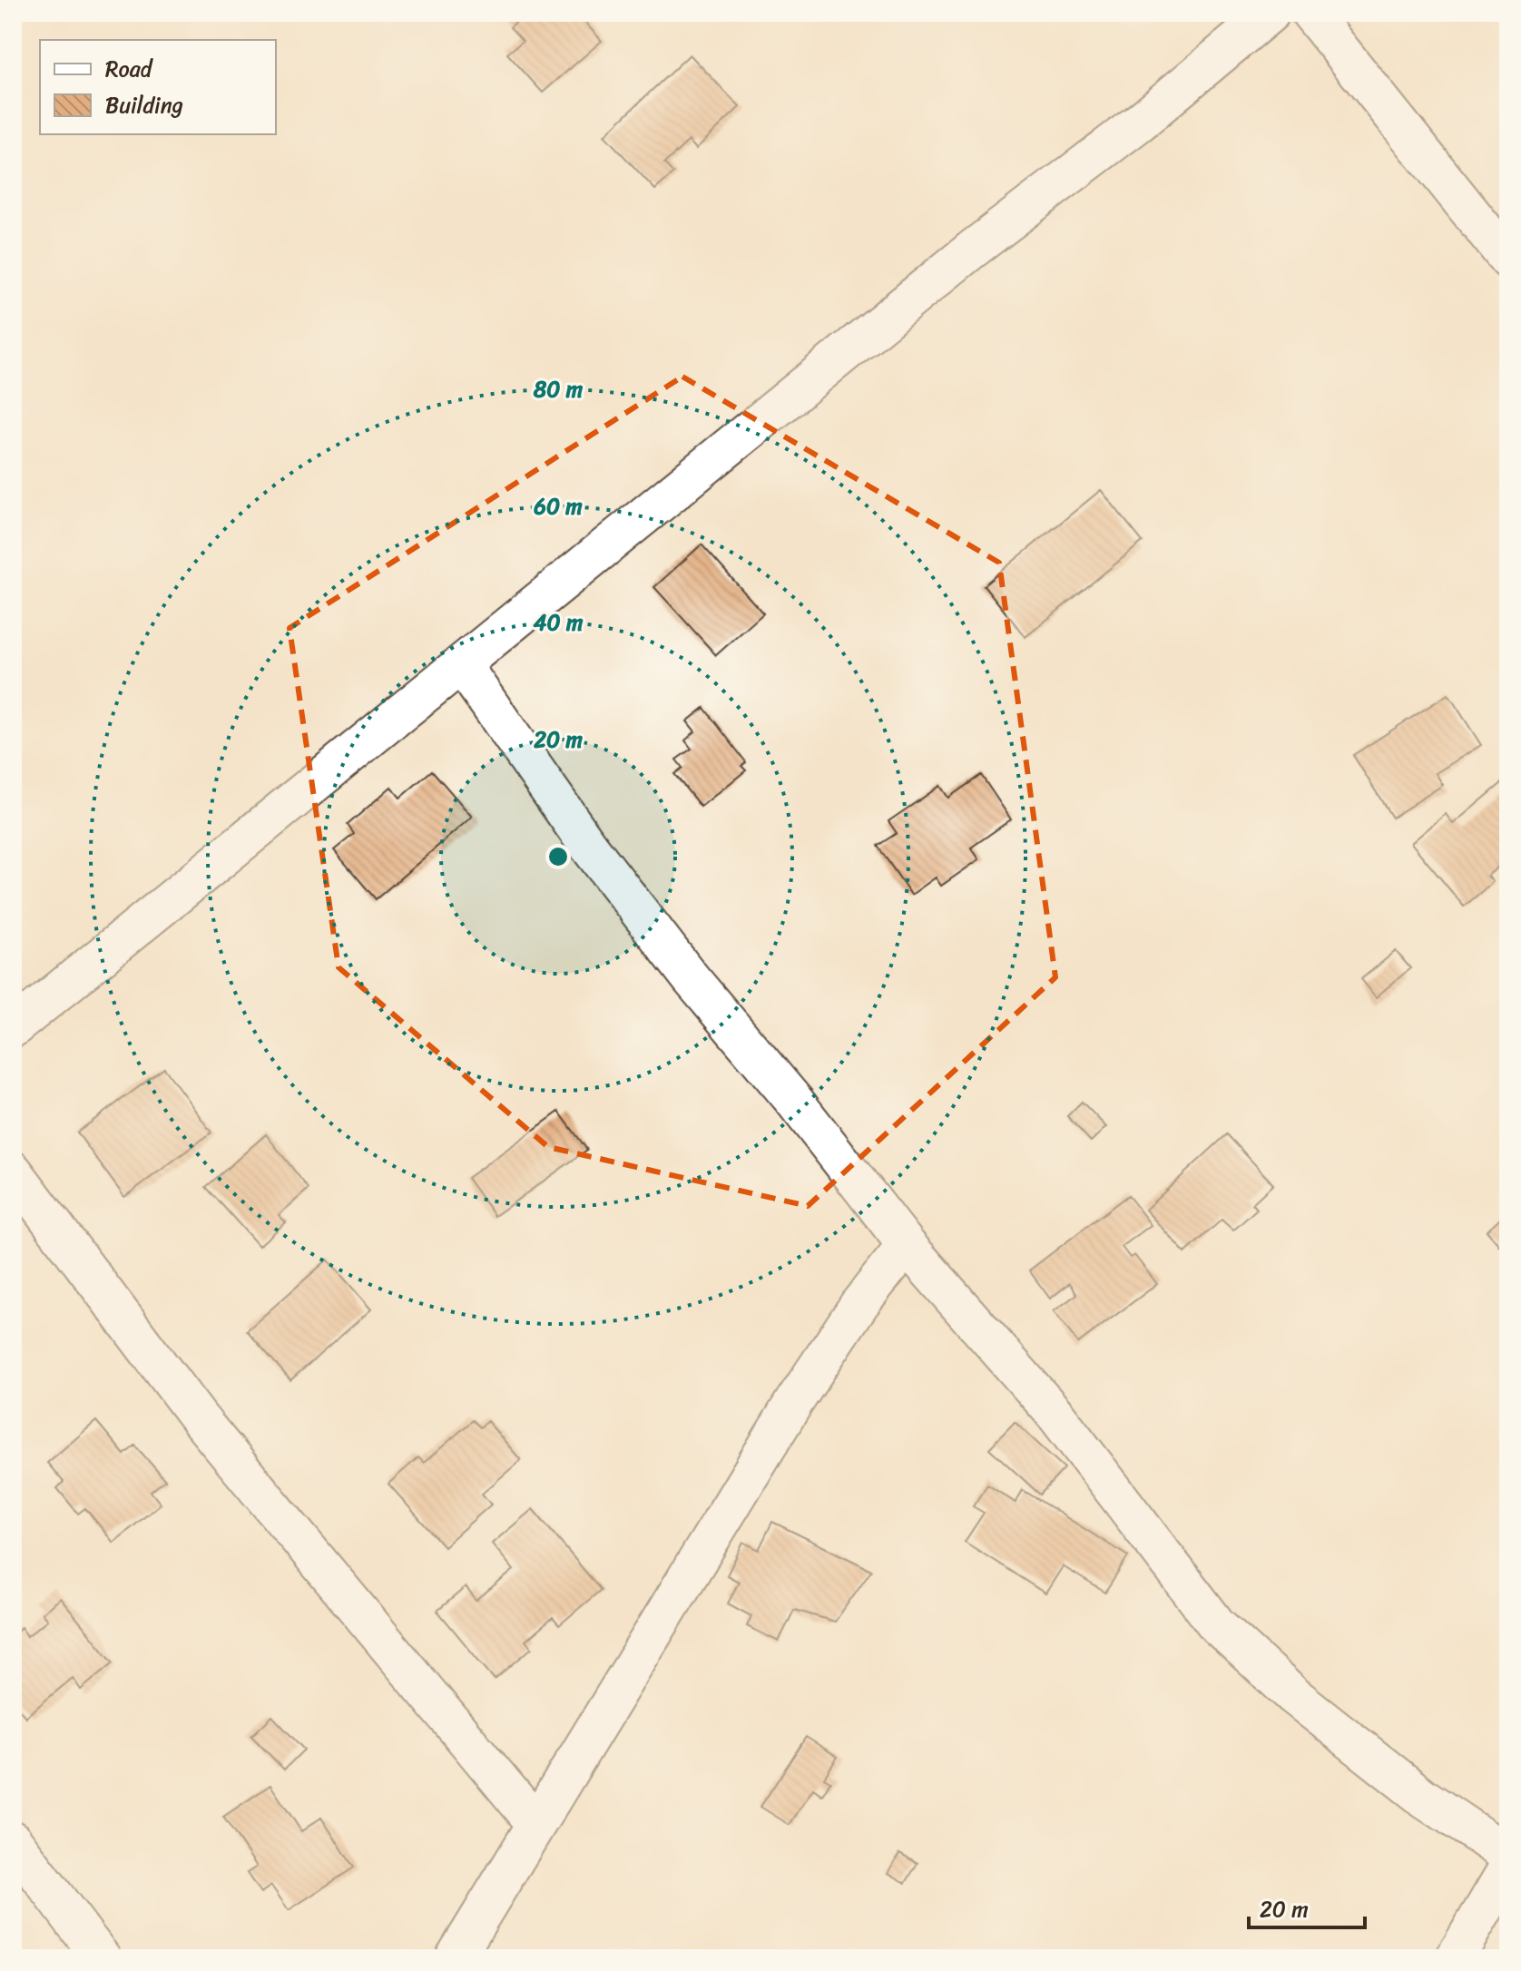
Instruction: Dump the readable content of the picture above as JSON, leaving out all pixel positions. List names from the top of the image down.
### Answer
{
  "legend": ["Road", "Building"],
  "scale_bar": "20 m",
  "rings": [
    "80 m",
    "60 m",
    "40 m",
    "20 m"
  ]
}
